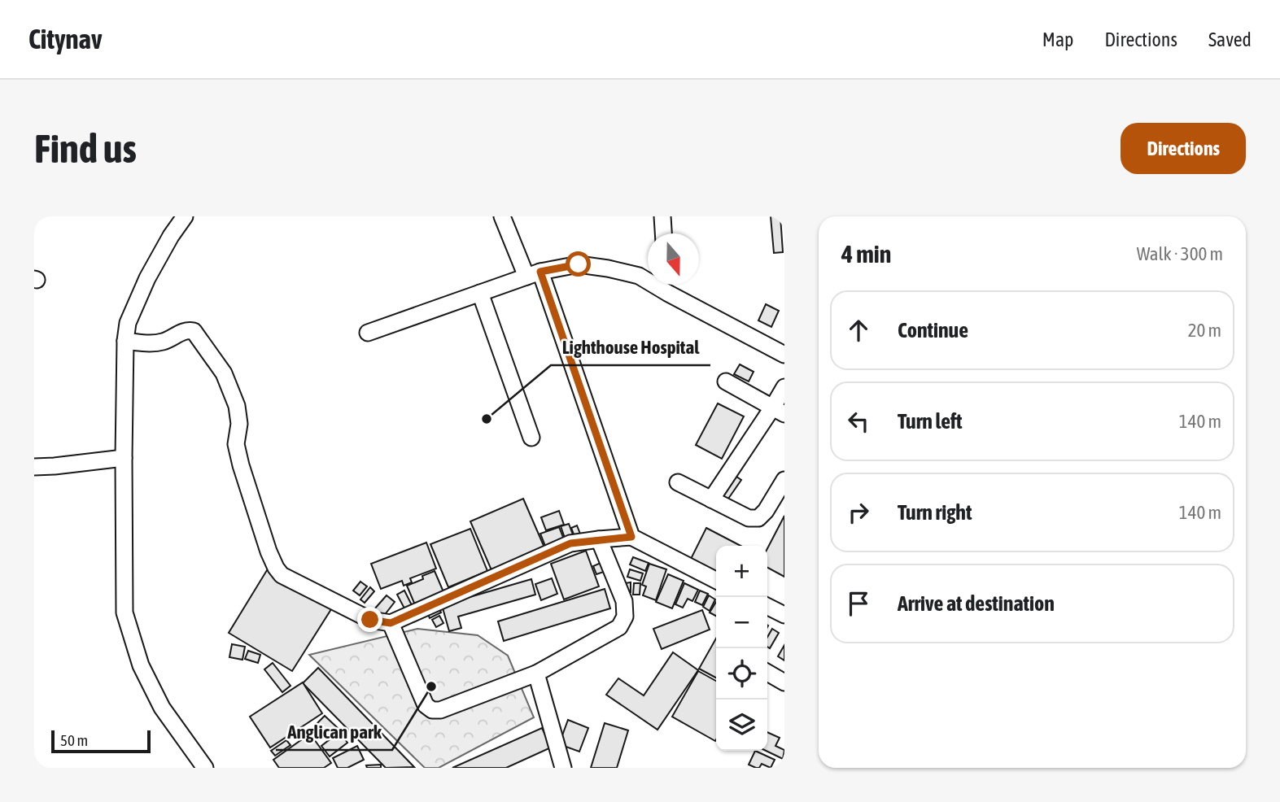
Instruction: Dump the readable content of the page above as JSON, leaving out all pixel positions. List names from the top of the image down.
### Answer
{
  "places": ["Lighthouse Hospital", "Anglican park"],
  "scale_bar": "50 m",
  "north": "bottom",
  "page": {
    "header": "Citynav",
    "nav": ["Map", "Directions", "Saved"],
    "buttons": "Directions",
    "title": "Find us",
    "heading": ["4 min", "Walk · 300 m"],
    "list": [
      ["Continue", "20 m"],
      ["Turn left", "140 m"],
      ["Turn right", "140 m"],
      "Arrive at destination"
    ],
    "map_buttons": ["+", "−"],
    "scale": "50 m"
  }
}
